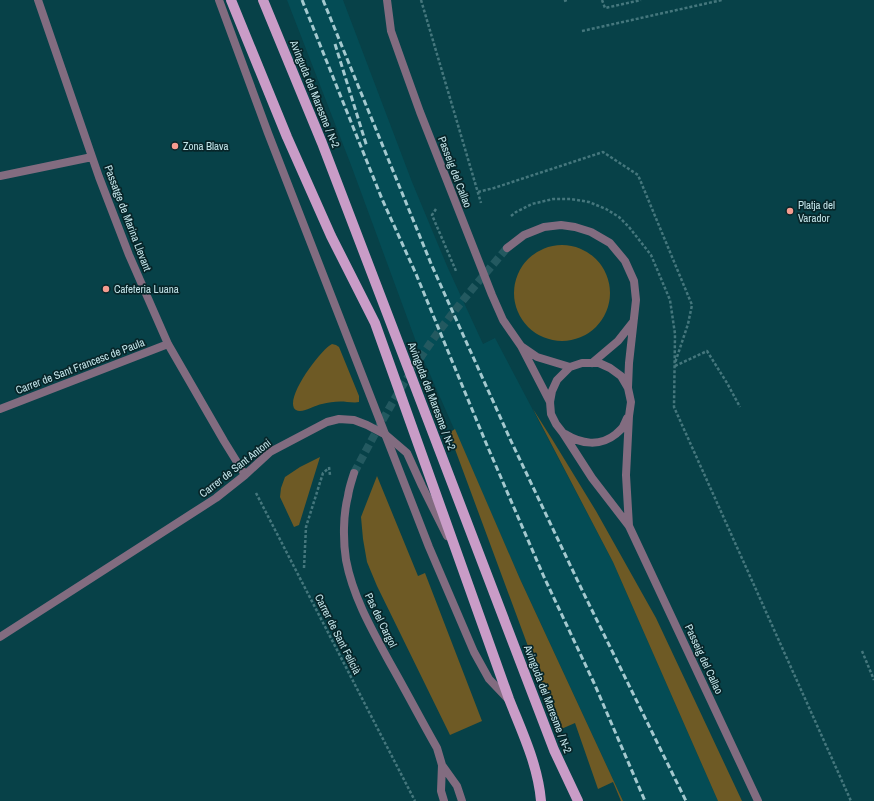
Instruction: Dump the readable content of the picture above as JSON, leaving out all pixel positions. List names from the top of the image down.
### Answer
{
  "streets": {
    "main road": ["Avinguda del Maresme / N-2"],
    "street": [
      "Passeig del Callao",
      "Passatge de Marina Llevant",
      "Carrer de Sant Francesc de Paula",
      "Carrer de Sant Antoni",
      "Pas del Cargol"
    ],
    "path": ["Carrer de Sant Felicià"]
  },
  "crossings": [
    ["Passatge de Marina Llevant", "Carrer de Sant Francesc de Paula"],
    ["Passatge de Marina Llevant", "Carrer de Sant Antoni"],
    ["Passatge de Marina Llevant", "Carrer de Sant Felicià"],
    ["Carrer de Sant Antoni", "Carrer de Sant Felicià"]
  ],
  "places": ["Zona Blava", "Platja del Varador", "Cafeteria Luana"]
}
